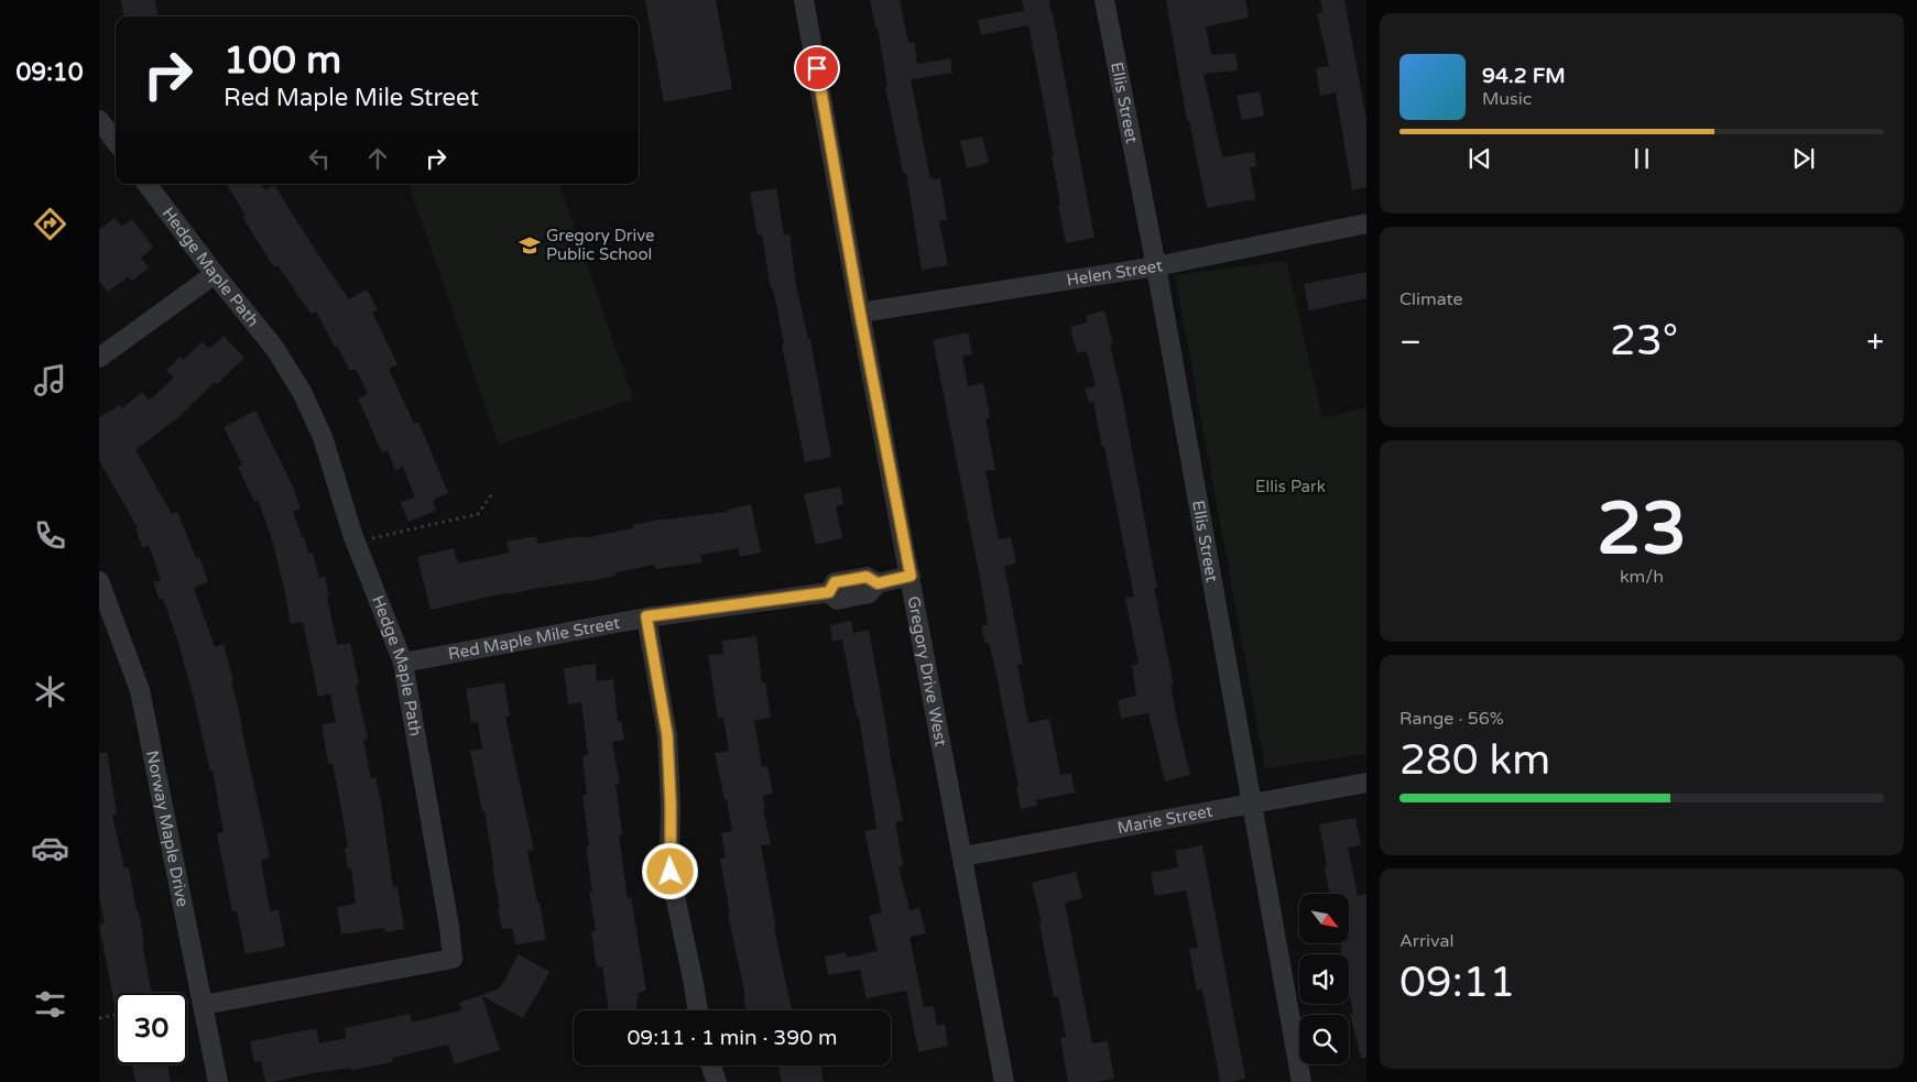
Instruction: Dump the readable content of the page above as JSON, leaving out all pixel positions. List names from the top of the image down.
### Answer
{
  "streets": {
    "street": [
      "Ellis Street",
      "Hedge Maple Path",
      "Helen Street",
      "Red Maple Mile Street",
      "Gregory Drive West",
      "Marie Street",
      "Norway Maple Drive"
    ]
  },
  "crossings": [
    ["Ellis Street", "Helen Street"],
    ["Ellis Street", "Marie Street"],
    ["Hedge Maple Path", "Red Maple Mile Street"],
    ["Hedge Maple Path", "Norway Maple Drive"],
    ["Helen Street", "Gregory Drive West"],
    ["Red Maple Mile Street", "Gregory Drive West"],
    ["Gregory Drive West", "Marie Street"]
  ],
  "parks": ["Ellis Park"],
  "places": {
    "school or university": ["Gregory Drive Public School"]
  },
  "north": "bottom right",
  "page": {
    "tabs": "09:10",
    "turn": ["100 m", "Red Maple Mile Street"],
    "song": ["94.2 FM", "Music"],
    "tile": [
      "Climate",
      ["23", "km/h"],
      ["Range · 56%", "280 km"],
      ["Arrival", "09:11"]
    ],
    "heat": ["−", "23°", "+"],
    "limit": "30",
    "trip": "09:11 · 1 min · 390 m"
  }
}
